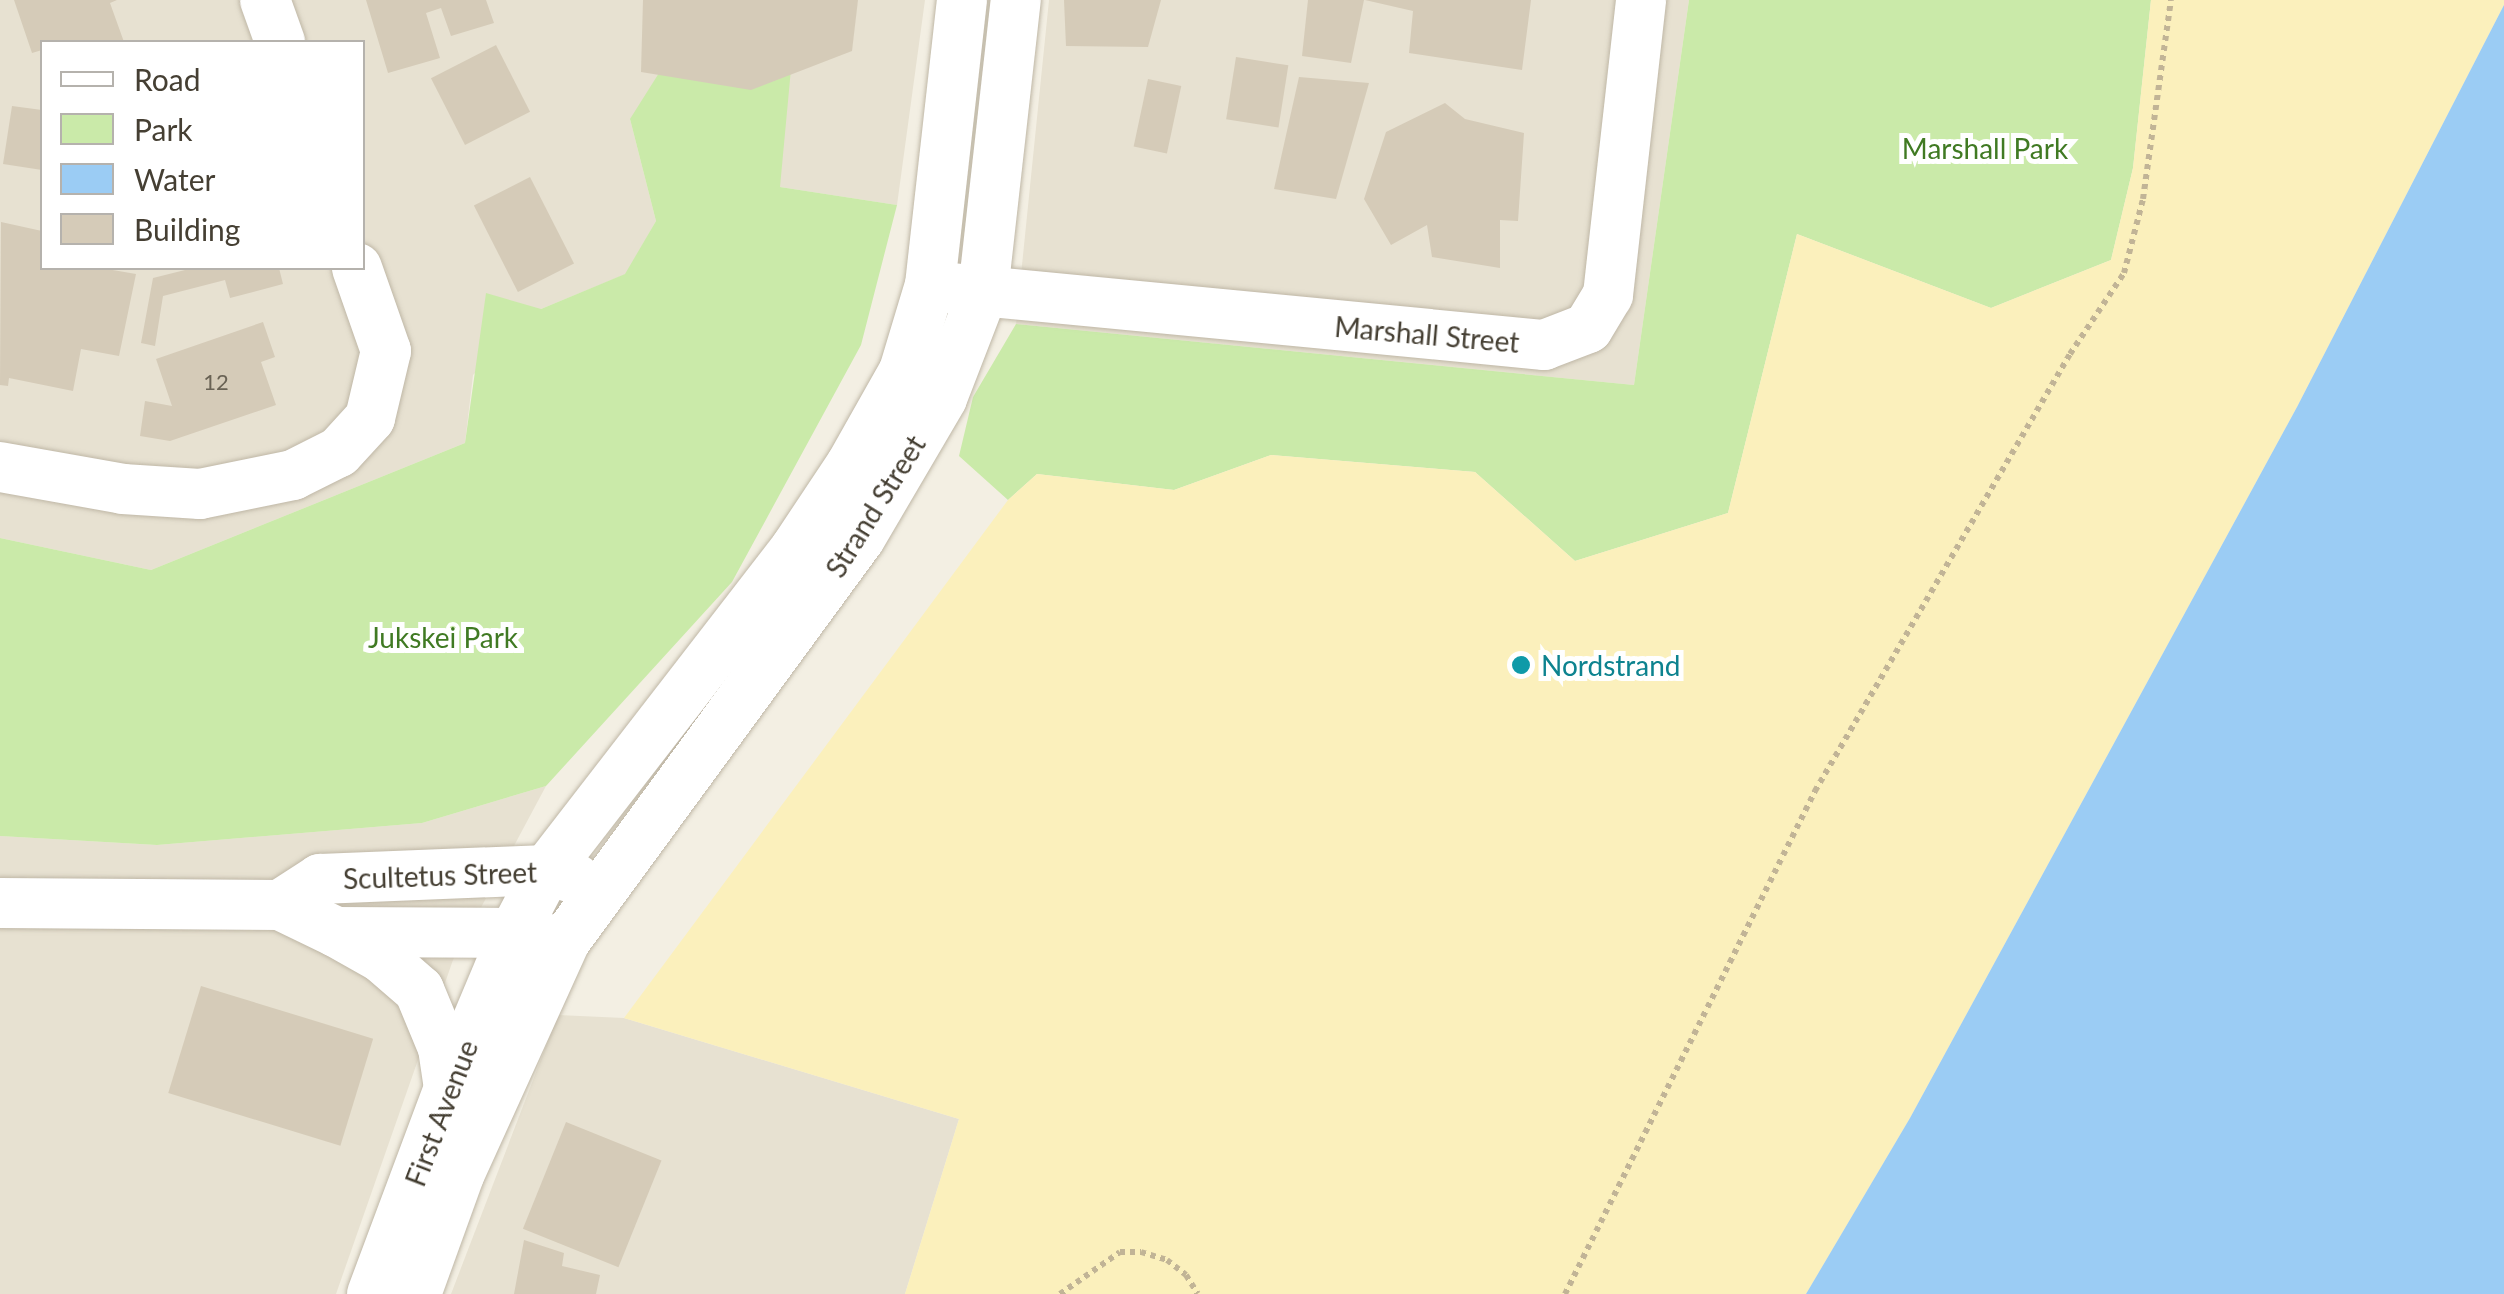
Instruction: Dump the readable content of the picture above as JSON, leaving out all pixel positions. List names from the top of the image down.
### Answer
{
  "streets": {
    "street": [
      "Marshall Street",
      "Strand Street",
      "Scultetus Street",
      "First Avenue"
    ]
  },
  "crossings": [
    ["Marshall Street", "Strand Street"],
    ["Strand Street", "Scultetus Street"],
    ["Strand Street", "First Avenue"],
    ["Scultetus Street", "First Avenue"]
  ],
  "parks": ["Marshall Park", "Jukskei Park"],
  "places": ["Nordstrand"],
  "house_numbers": ["12"],
  "legend": [
    "Road",
    "Park",
    "Water",
    "Building"
  ]
}
